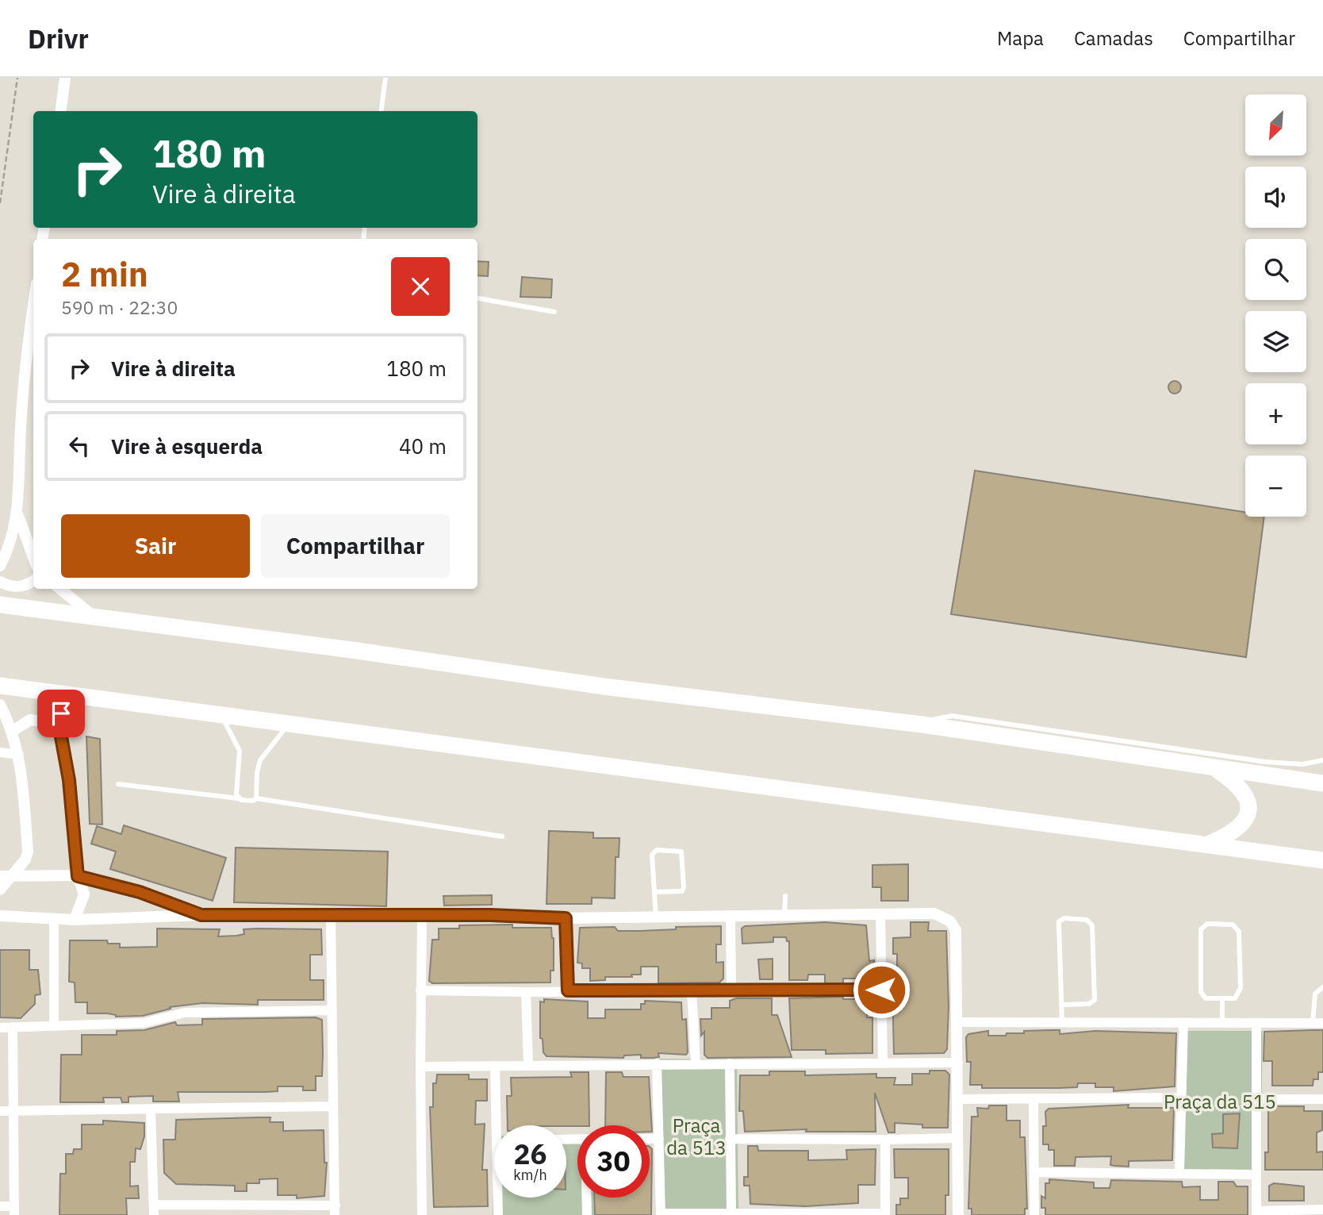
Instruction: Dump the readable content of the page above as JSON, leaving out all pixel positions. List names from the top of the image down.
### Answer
{
  "parks": ["Praça da 515", "Praça da 513"],
  "north": "bottom left",
  "page": {
    "header": "Drivr",
    "nav": ["Mapa", "Camadas", "Compartilhar"],
    "map_buttons": ["+", "−"],
    "turn": ["180 m", "Vire à direita"],
    "heading": ["2 min", "590 m · 22:30"],
    "list": [
      {
        "name": "Vire à direita",
        "value": "180 m"
      },
      {
        "name": "Vire à esquerda",
        "value": "40 m"
      }
    ],
    "buttons": ["Sair", "Compartilhar"],
    "speed": "26 km/h",
    "limit": "30"
  }
}
